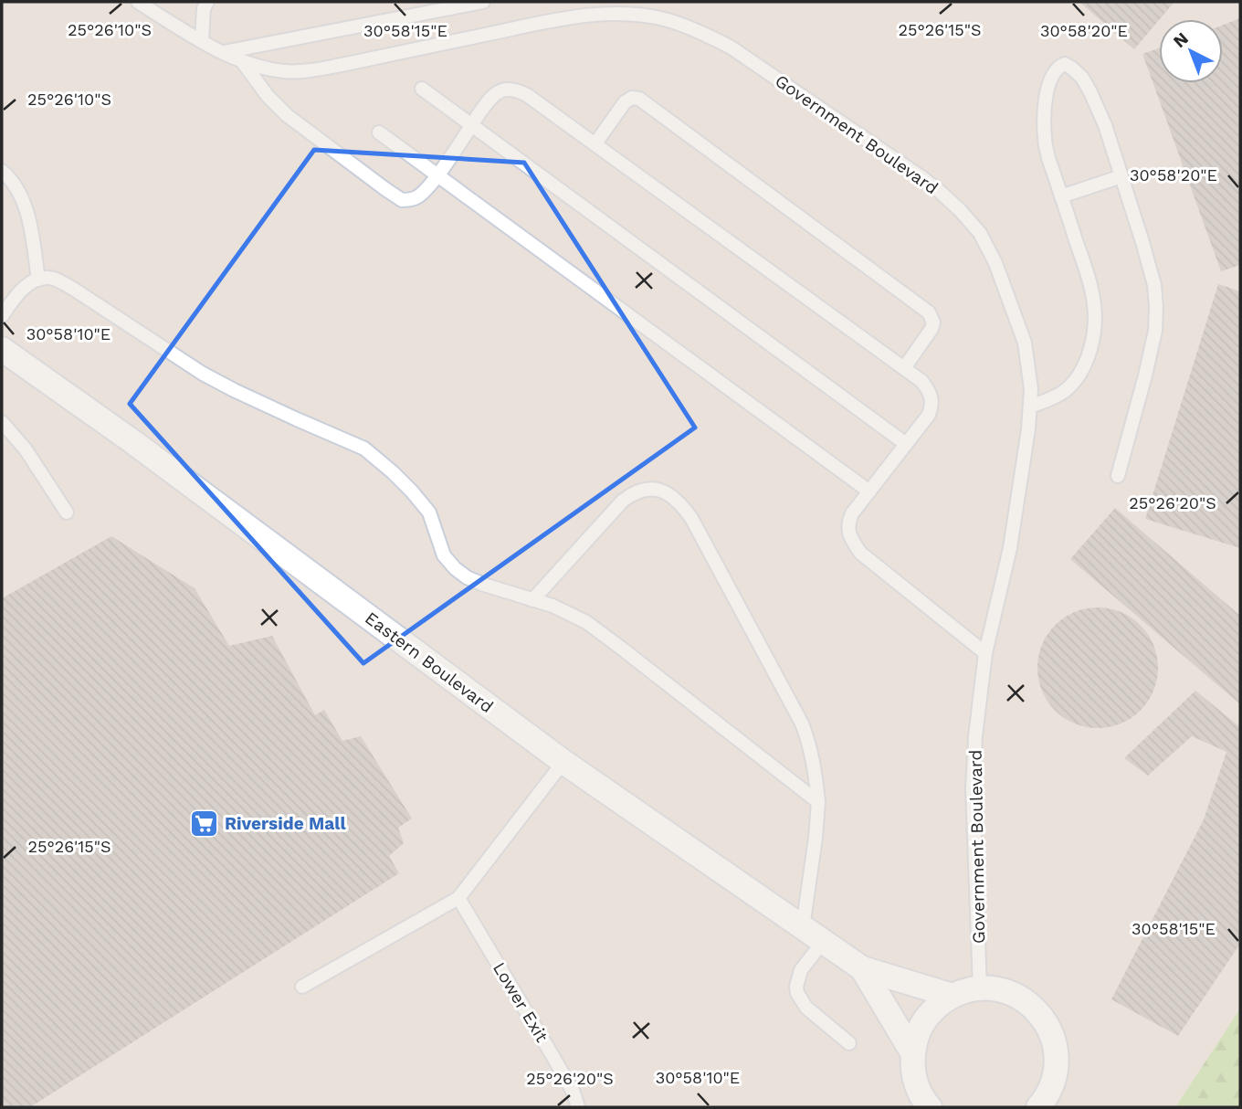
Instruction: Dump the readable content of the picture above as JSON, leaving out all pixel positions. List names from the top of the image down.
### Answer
{
  "streets": {
    "street": ["Eastern Boulevard"],
    "lane": ["Government Boulevard", "Lower Exit"]
  },
  "places": {
    "supermarket": ["Riverside Mall"]
  },
  "north": "top left",
  "coordinates": [
    "25°26'10\"S",
    "25°26'15\"S",
    "30°58'15\"E",
    "30°58'20\"E",
    "30°58'10\"E",
    "25°26'20\"S"
  ]
}
